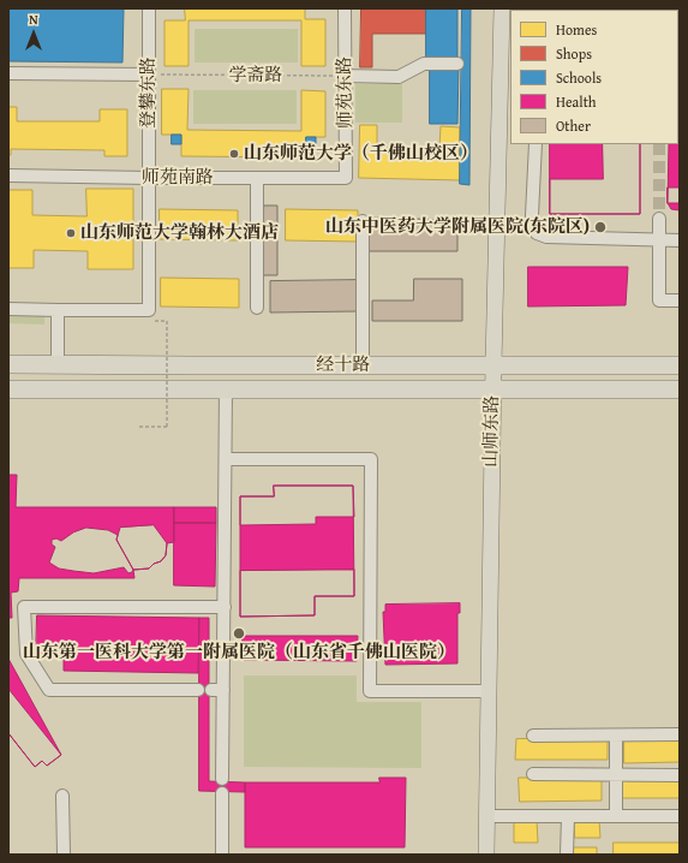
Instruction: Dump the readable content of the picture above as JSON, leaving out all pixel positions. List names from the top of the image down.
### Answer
{
  "streets": {
    "highway": ["经十路"],
    "main road": ["山师东路"],
    "street": ["登攀东路", "师苑东路", "师苑南路"],
    "path": ["学斋路"]
  },
  "crossings": [
    ["学斋路", "师苑东路"],
    ["登攀东路", "师苑南路"],
    ["师苑东路", "师苑南路"],
    ["经十路", "山师东路"]
  ],
  "places": [
    "山东师范大学（千佛山校区）",
    "山东中医药大学附属医院(东院区)",
    "山东师范大学翰林大酒店",
    "山东第一医科大学第一附属医院（山东省千佛山医院）"
  ],
  "legend": [
    "Homes",
    "Shops",
    "Schools",
    "Health",
    "Other"
  ],
  "north": "top"
}
